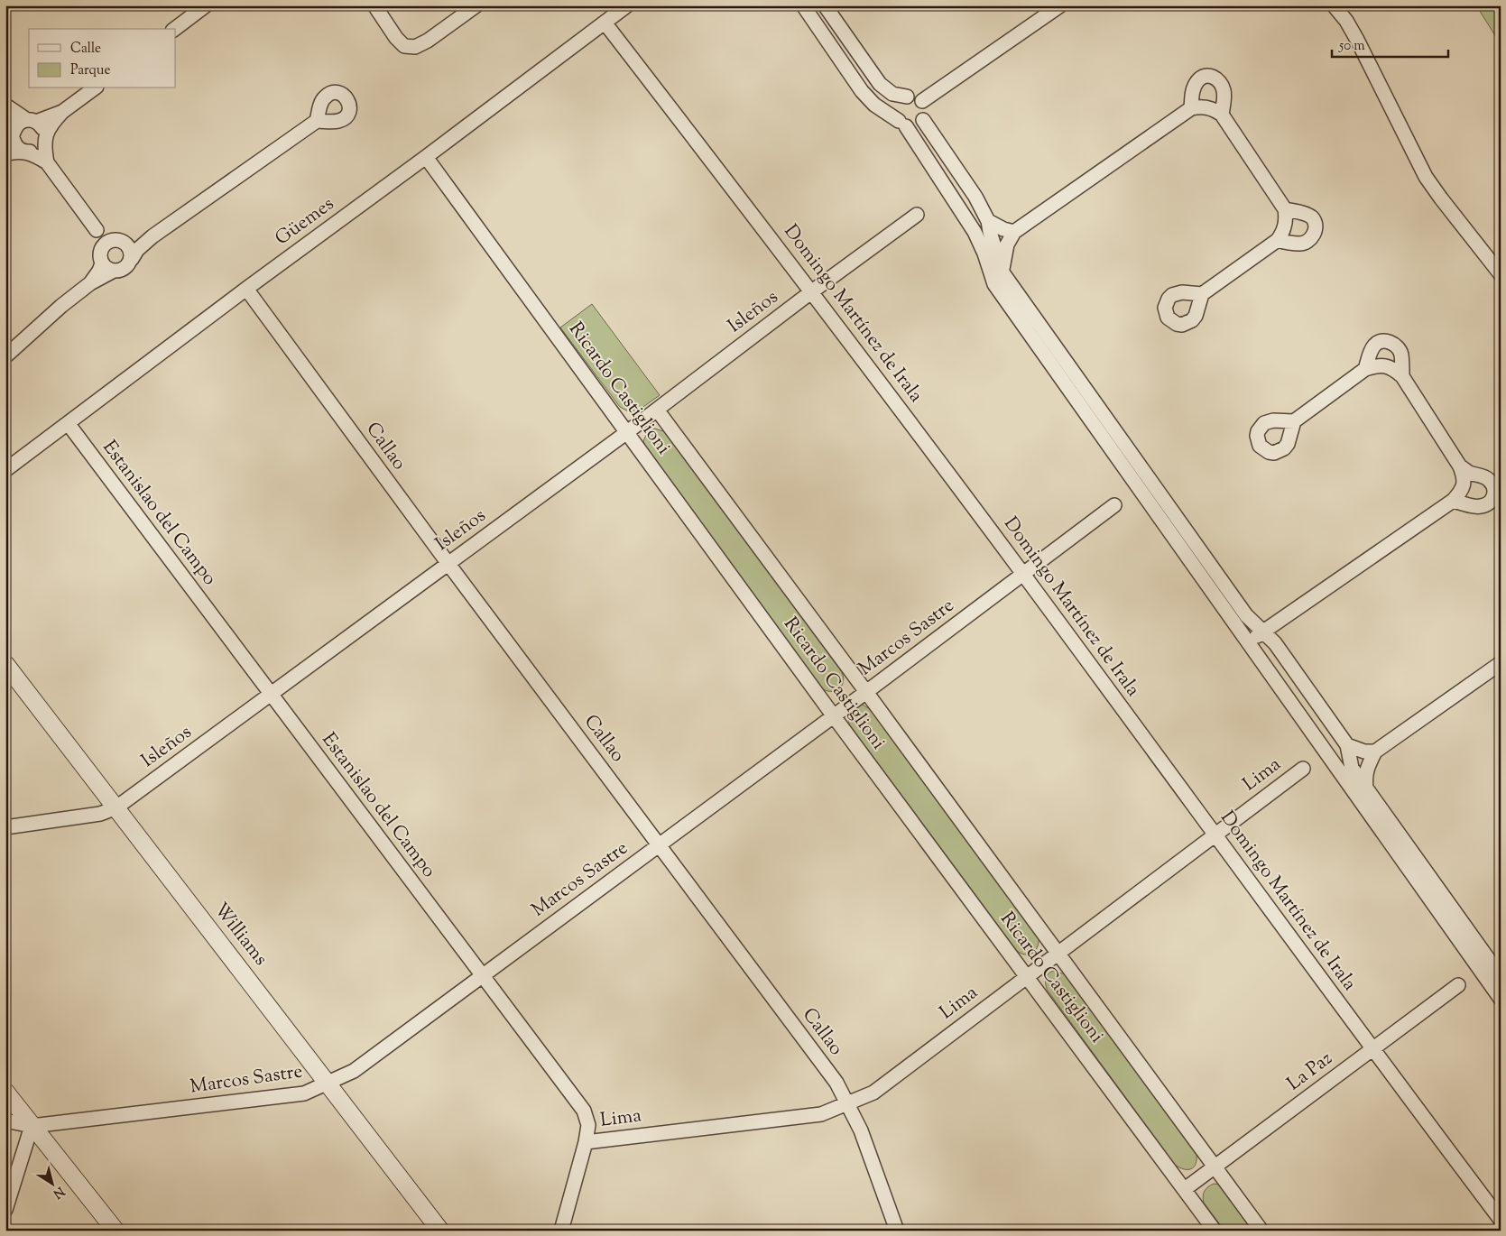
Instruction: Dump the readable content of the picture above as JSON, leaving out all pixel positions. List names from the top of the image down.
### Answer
{
  "streets": {
    "street": [
      "Güemes",
      "Isleños",
      "Domingo Martínez de Irala",
      "Ricardo Castiglioni",
      "Callao",
      "Estanislao del Campo",
      "Marcos Sastre",
      "Lima",
      "Williams",
      "La Paz"
    ]
  },
  "crossings": [
    ["Güemes", "Domingo Martínez de Irala"],
    ["Güemes", "Ricardo Castiglioni"],
    ["Güemes", "Callao"],
    ["Güemes", "Estanislao del Campo"],
    ["Isleños", "Domingo Martínez de Irala"],
    ["Isleños", "Ricardo Castiglioni"],
    ["Isleños", "Callao"],
    ["Isleños", "Estanislao del Campo"],
    ["Isleños", "Williams"],
    ["Domingo Martínez de Irala", "Marcos Sastre"],
    ["Domingo Martínez de Irala", "Lima"],
    ["Domingo Martínez de Irala", "La Paz"],
    ["Ricardo Castiglioni", "Marcos Sastre"],
    ["Ricardo Castiglioni", "Lima"],
    ["Ricardo Castiglioni", "La Paz"],
    ["Callao", "Marcos Sastre"],
    ["Callao", "Lima"],
    ["Estanislao del Campo", "Marcos Sastre"],
    ["Estanislao del Campo", "Lima"],
    ["Marcos Sastre", "Williams"]
  ],
  "legend": ["Calle", "Parque"],
  "scale_bar": "50 m",
  "north": "bottom right"
}
